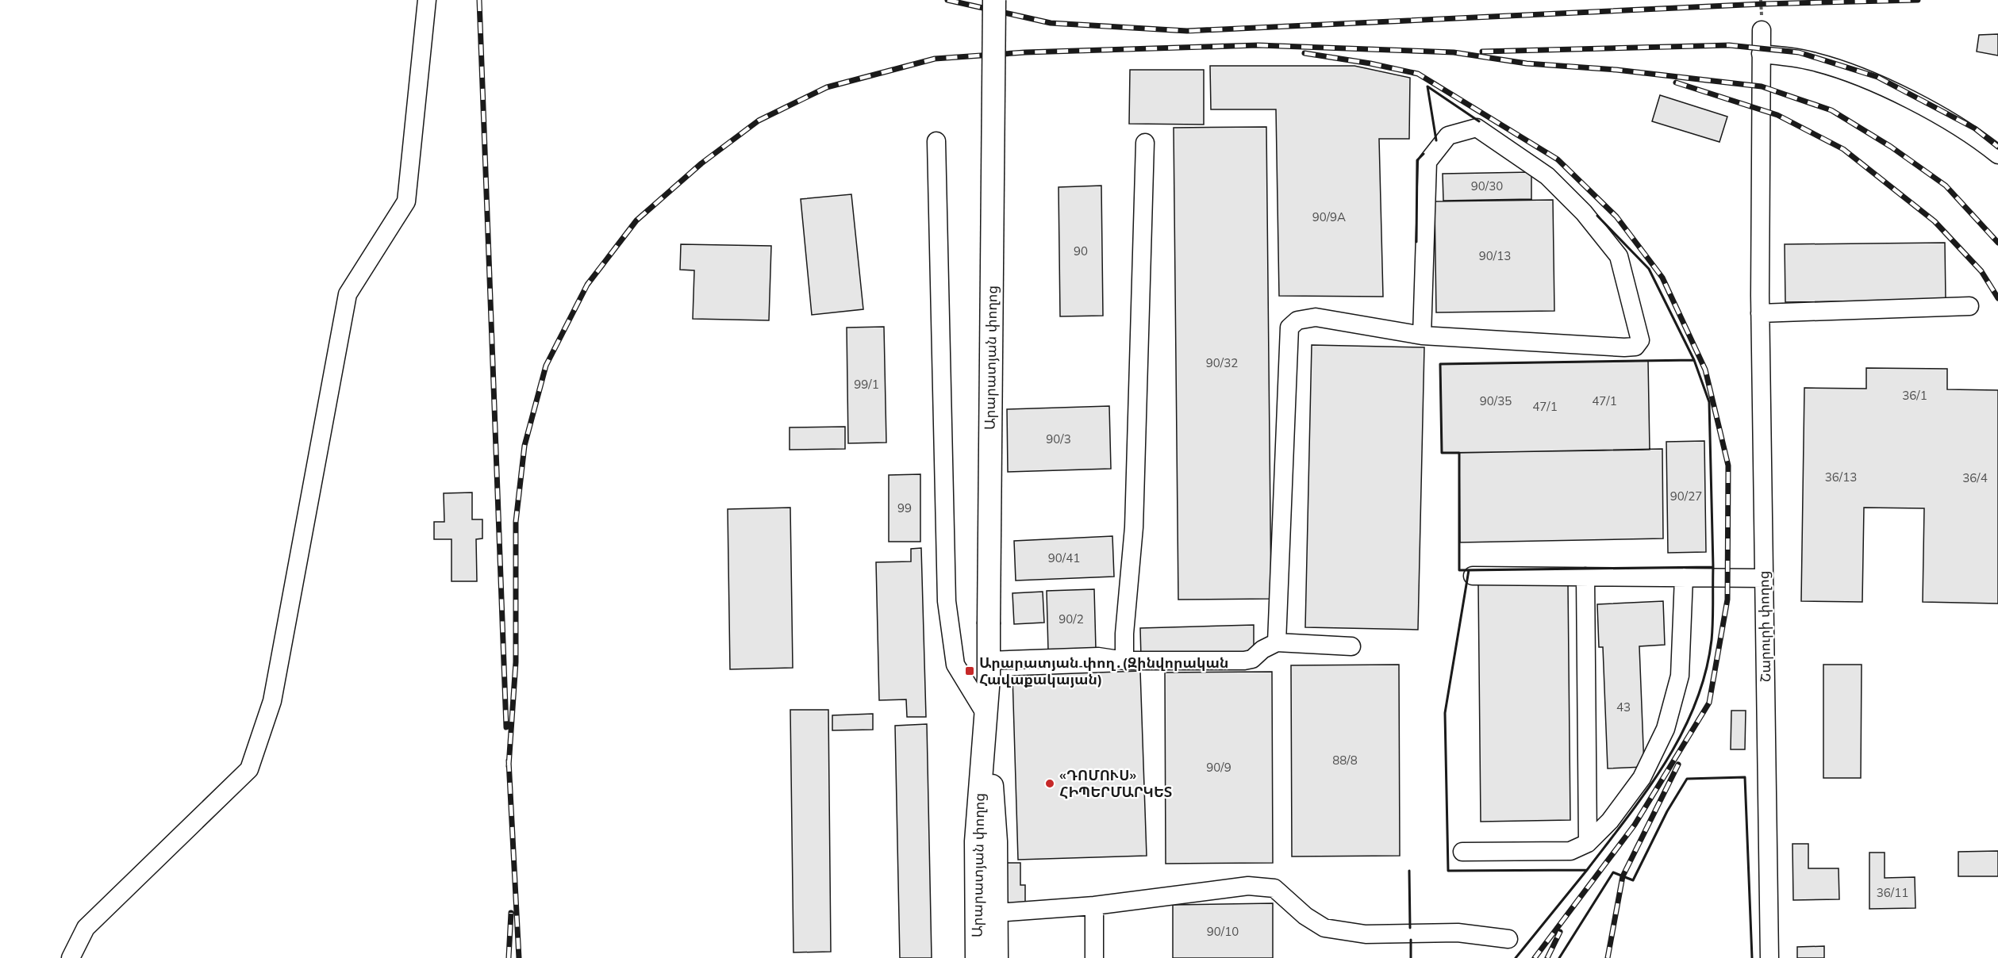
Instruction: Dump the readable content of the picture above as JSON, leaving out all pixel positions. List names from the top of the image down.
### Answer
{
  "streets": {
    "main road": ["Արարատյան փողոց"],
    "street": ["Շարուրի փողոց"]
  },
  "places": {
    "transit": ["Արարատյան փող․(Զինվորական Հավաքակայան)"],
    "other": ["«ԴՈՄՈՒՍ» ՀԻՊԵՐՄԱՐԿԵՏ"]
  },
  "house_numbers": [
    "90/30",
    "90/9A",
    "90",
    "90/13",
    "90/32",
    "99/1",
    "36/1",
    "90/35",
    "47/1",
    "47/1",
    "90/3",
    "36/13",
    "36/4",
    "90/27",
    "99",
    "90/41",
    "90/2",
    "43",
    "88/8",
    "90/9",
    "36/11",
    "90/10"
  ]
}
